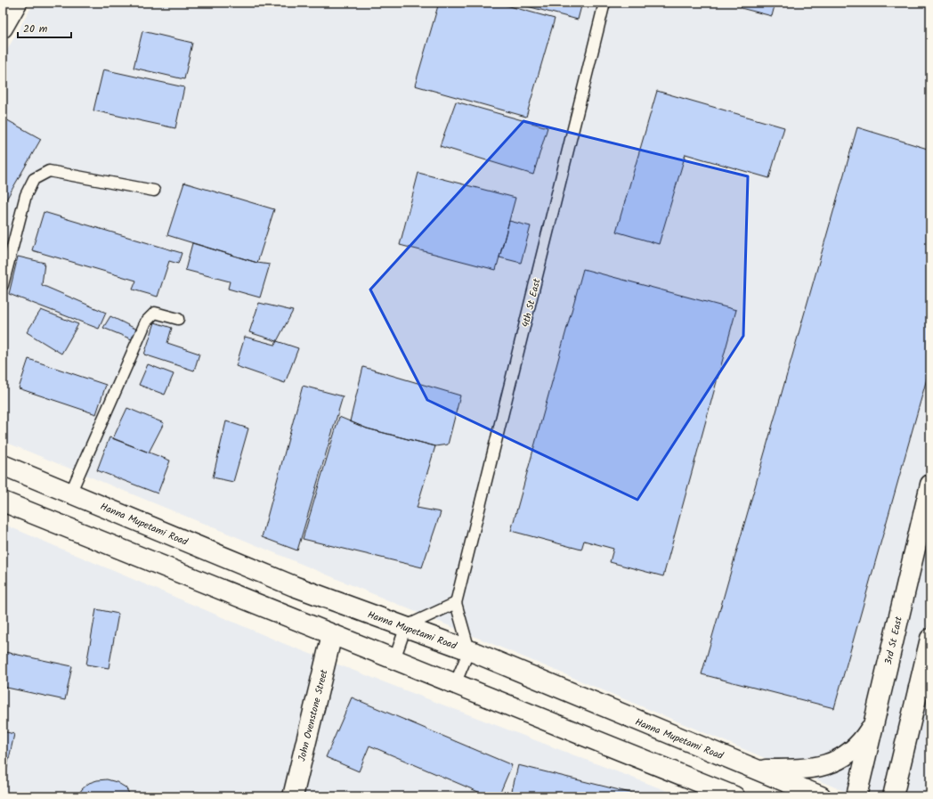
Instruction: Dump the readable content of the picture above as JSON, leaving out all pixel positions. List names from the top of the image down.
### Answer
{
  "streets": {
    "street": ["Hanna Mupetami Road", "3rd St East", "John Ovenstone Street"],
    "lane": ["4th St East"]
  },
  "crossings": [
    ["4th St East", "Hanna Mupetami Road"]
  ],
  "scale_bar": "20 m"
}
